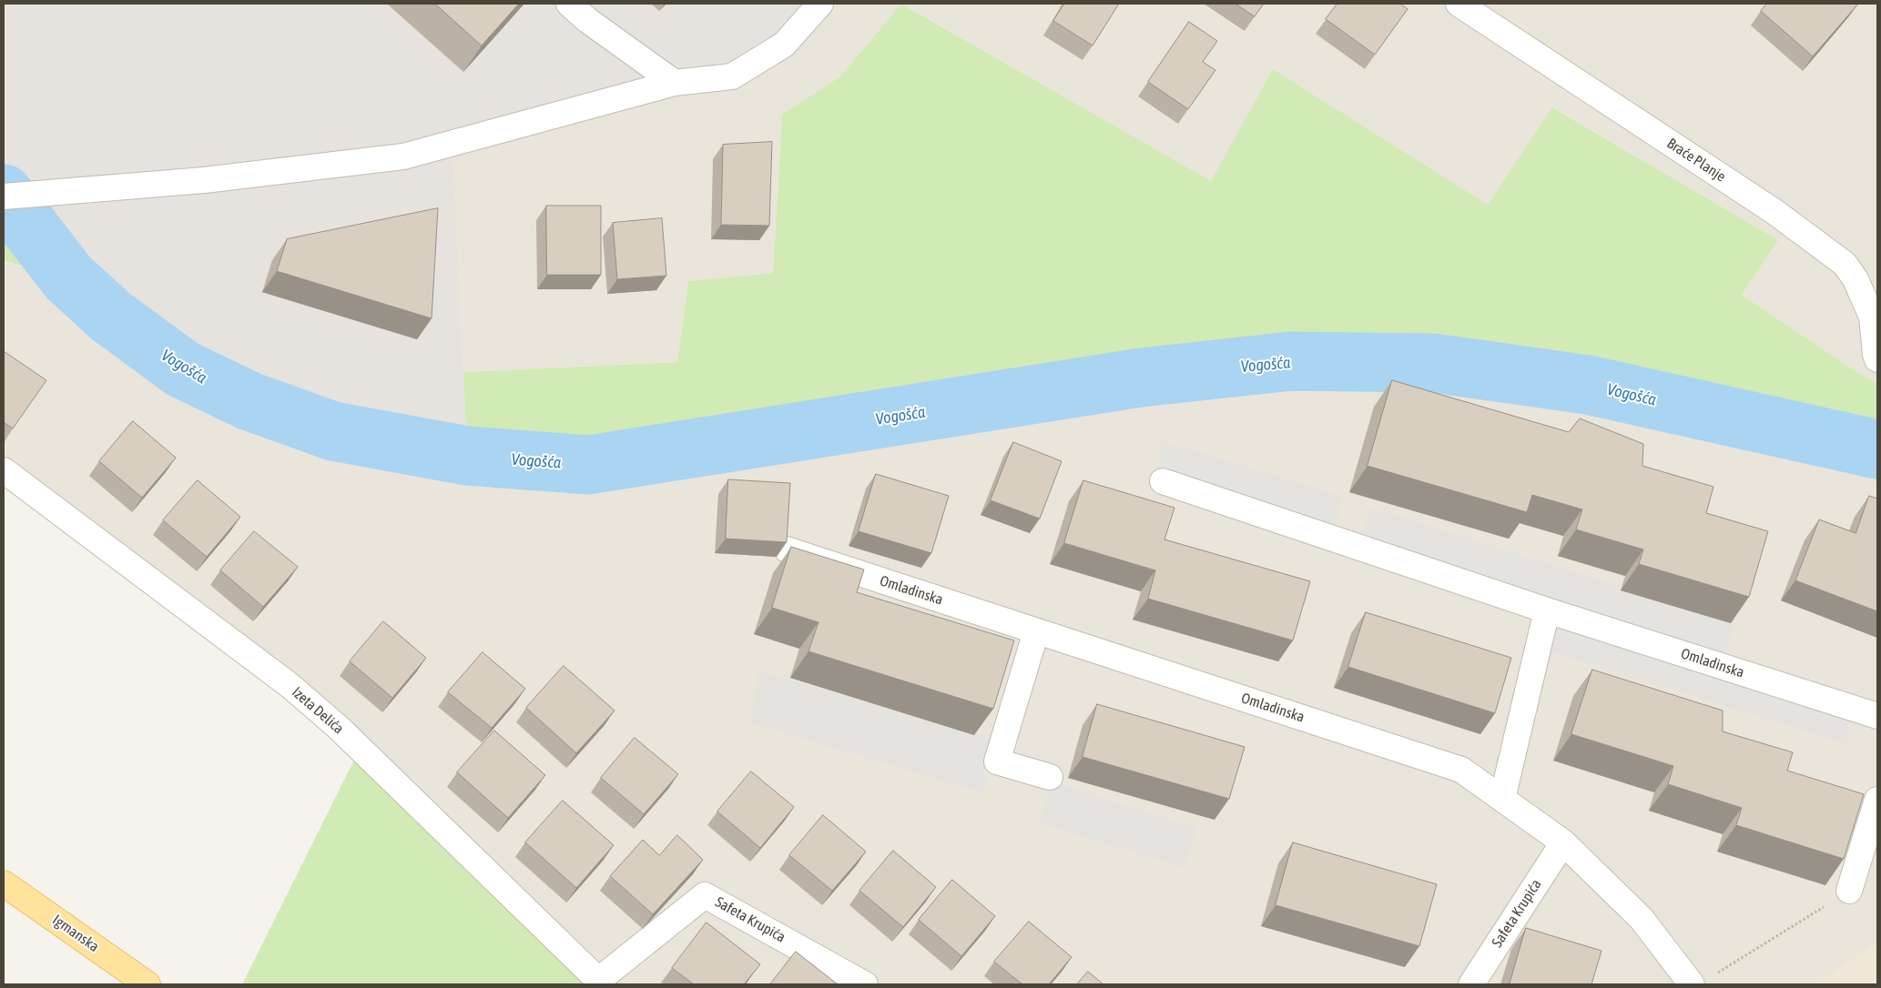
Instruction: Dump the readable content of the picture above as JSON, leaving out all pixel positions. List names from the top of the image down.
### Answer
{
  "streets": {
    "main road": ["Igmanska"],
    "street": [
      "Braće Planje",
      "Omladinska",
      "Izeta Delića",
      "Safeta Krupića"
    ]
  },
  "crossings": [
    ["Omladinska", "Safeta Krupića"],
    ["Izeta Delića", "Safeta Krupića"]
  ],
  "water": ["Vogošća"]
}
